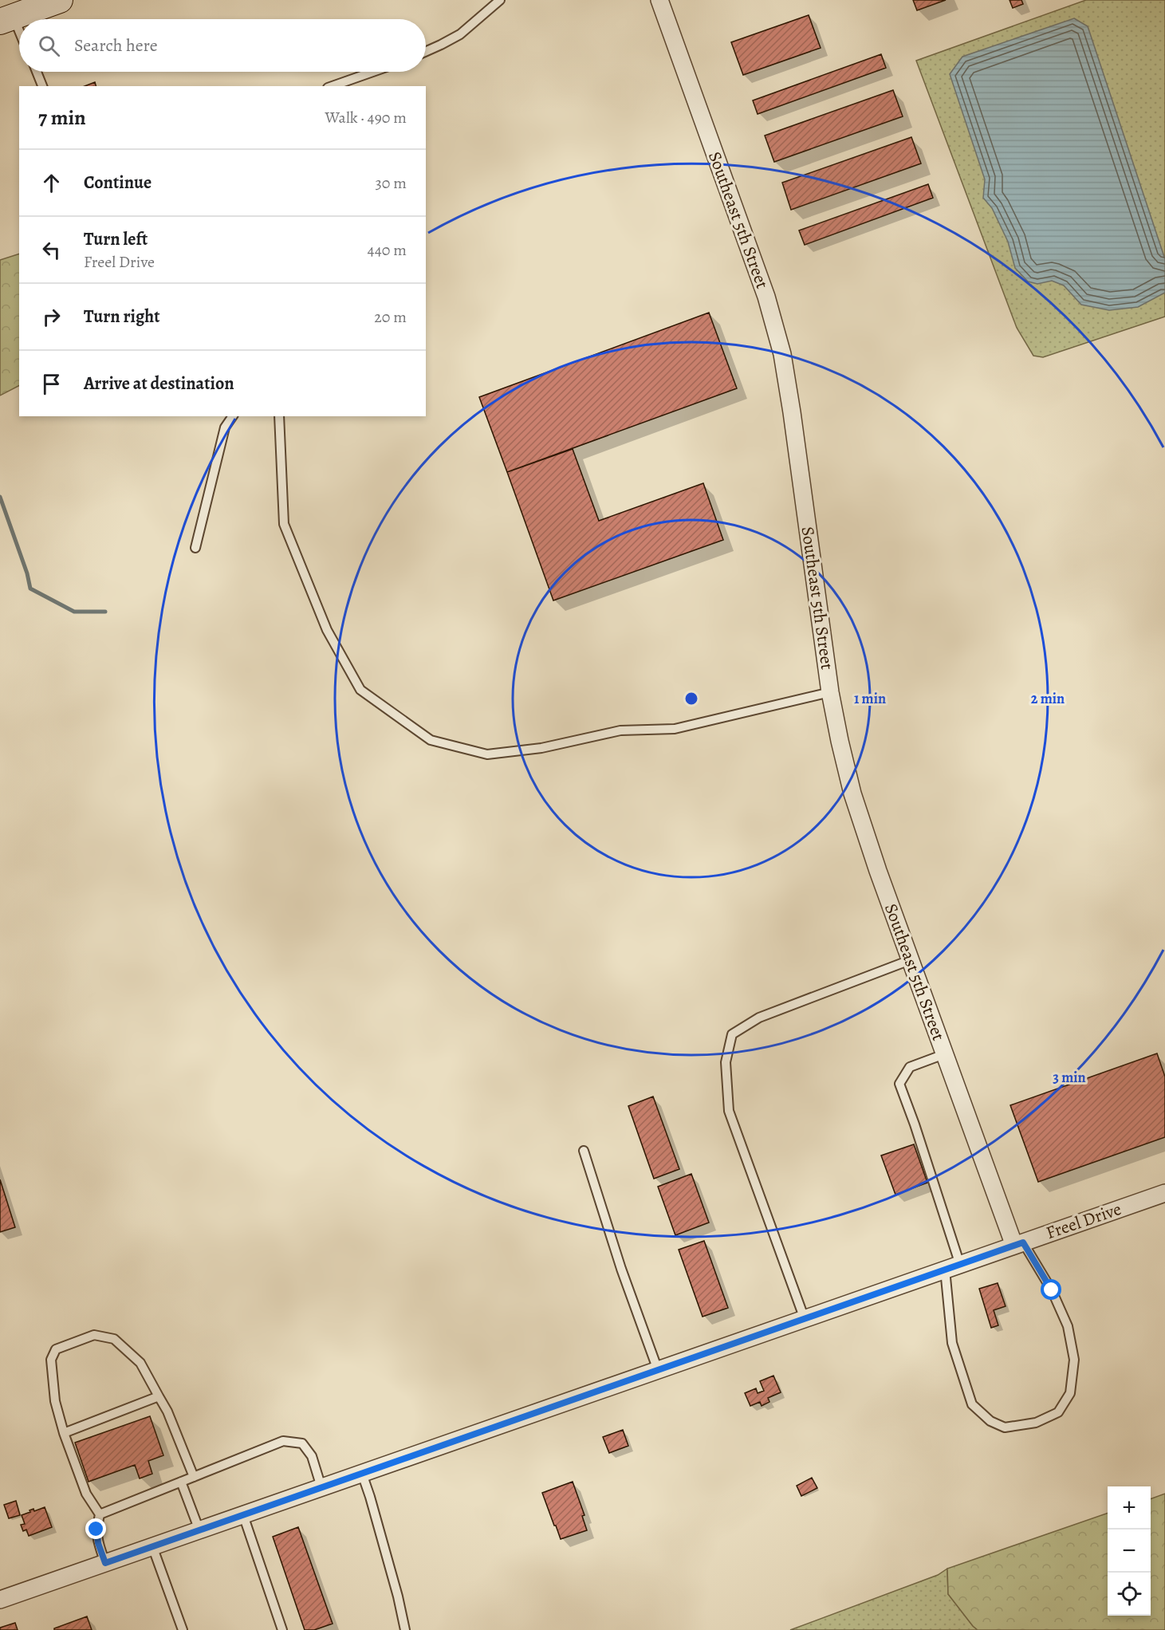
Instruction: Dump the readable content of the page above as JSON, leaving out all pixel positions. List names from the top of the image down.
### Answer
{
  "streets": {
    "street": ["Southeast 5th Street", "Freel Drive"]
  },
  "crossings": [
    ["Southeast 5th Street", "Freel Drive"]
  ],
  "page": {
    "search": "Search here",
    "heading": ["7 min", "Walk · 490 m"],
    "list": [
      ["Continue", "30 m"],
      ["Turn left", "Freel Drive", "440 m"],
      ["Turn right", "20 m"],
      "Arrive at destination"
    ],
    "map_buttons": ["+", "−"]
  },
  "rings": ["1 min", "2 min", "3 min"]
}
